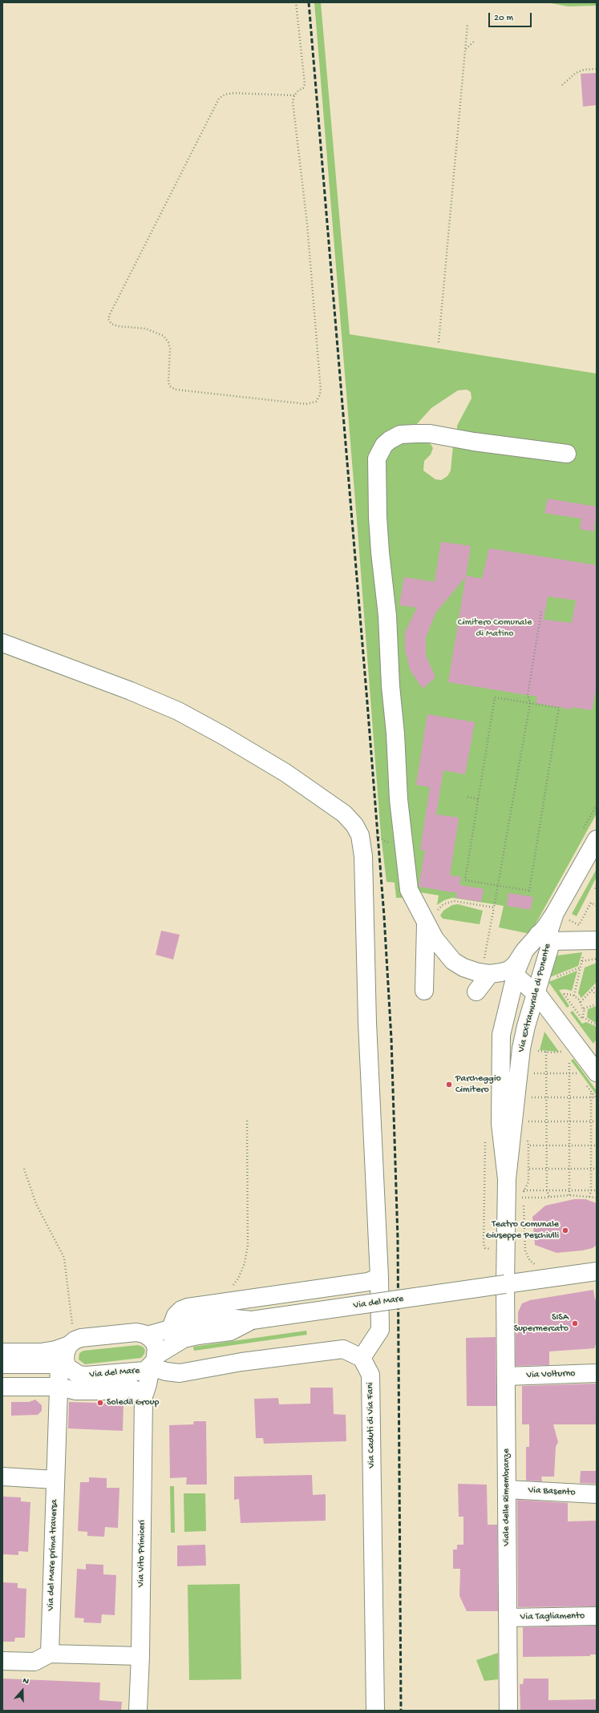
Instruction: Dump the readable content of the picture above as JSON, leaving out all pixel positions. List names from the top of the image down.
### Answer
{
  "streets": {
    "street": [
      "Via Extramurale di Ponente",
      "Via del Mare",
      "Via Volturno",
      "Via Caduti di Via Fani",
      "Via Basento",
      "Viale delle Rimembranze",
      "Via Vito Primiceri",
      "Via del Mare prima traversa",
      "Via Tagliamento"
    ]
  },
  "crossings": [
    ["Via Extramurale di Ponente", "Via del Mare"],
    ["Via Extramurale di Ponente", "Viale delle Rimembranze"],
    ["Via del Mare", "Viale delle Rimembranze"],
    ["Via del Mare", "Via Vito Primiceri"],
    ["Via del Mare", "Via del Mare prima traversa"],
    ["Via Volturno", "Viale delle Rimembranze"],
    ["Via Basento", "Viale delle Rimembranze"],
    ["Viale delle Rimembranze", "Via Tagliamento"]
  ],
  "parks": ["Cimitero Comunale di Matino"],
  "places": [
    "Parcheggio Cimitero",
    "Teatro Comunale Giuseppe Peschiulli",
    "SISA Supermercato",
    "Soledil Group"
  ],
  "scale_bar": "20 m",
  "north": "top"
}
